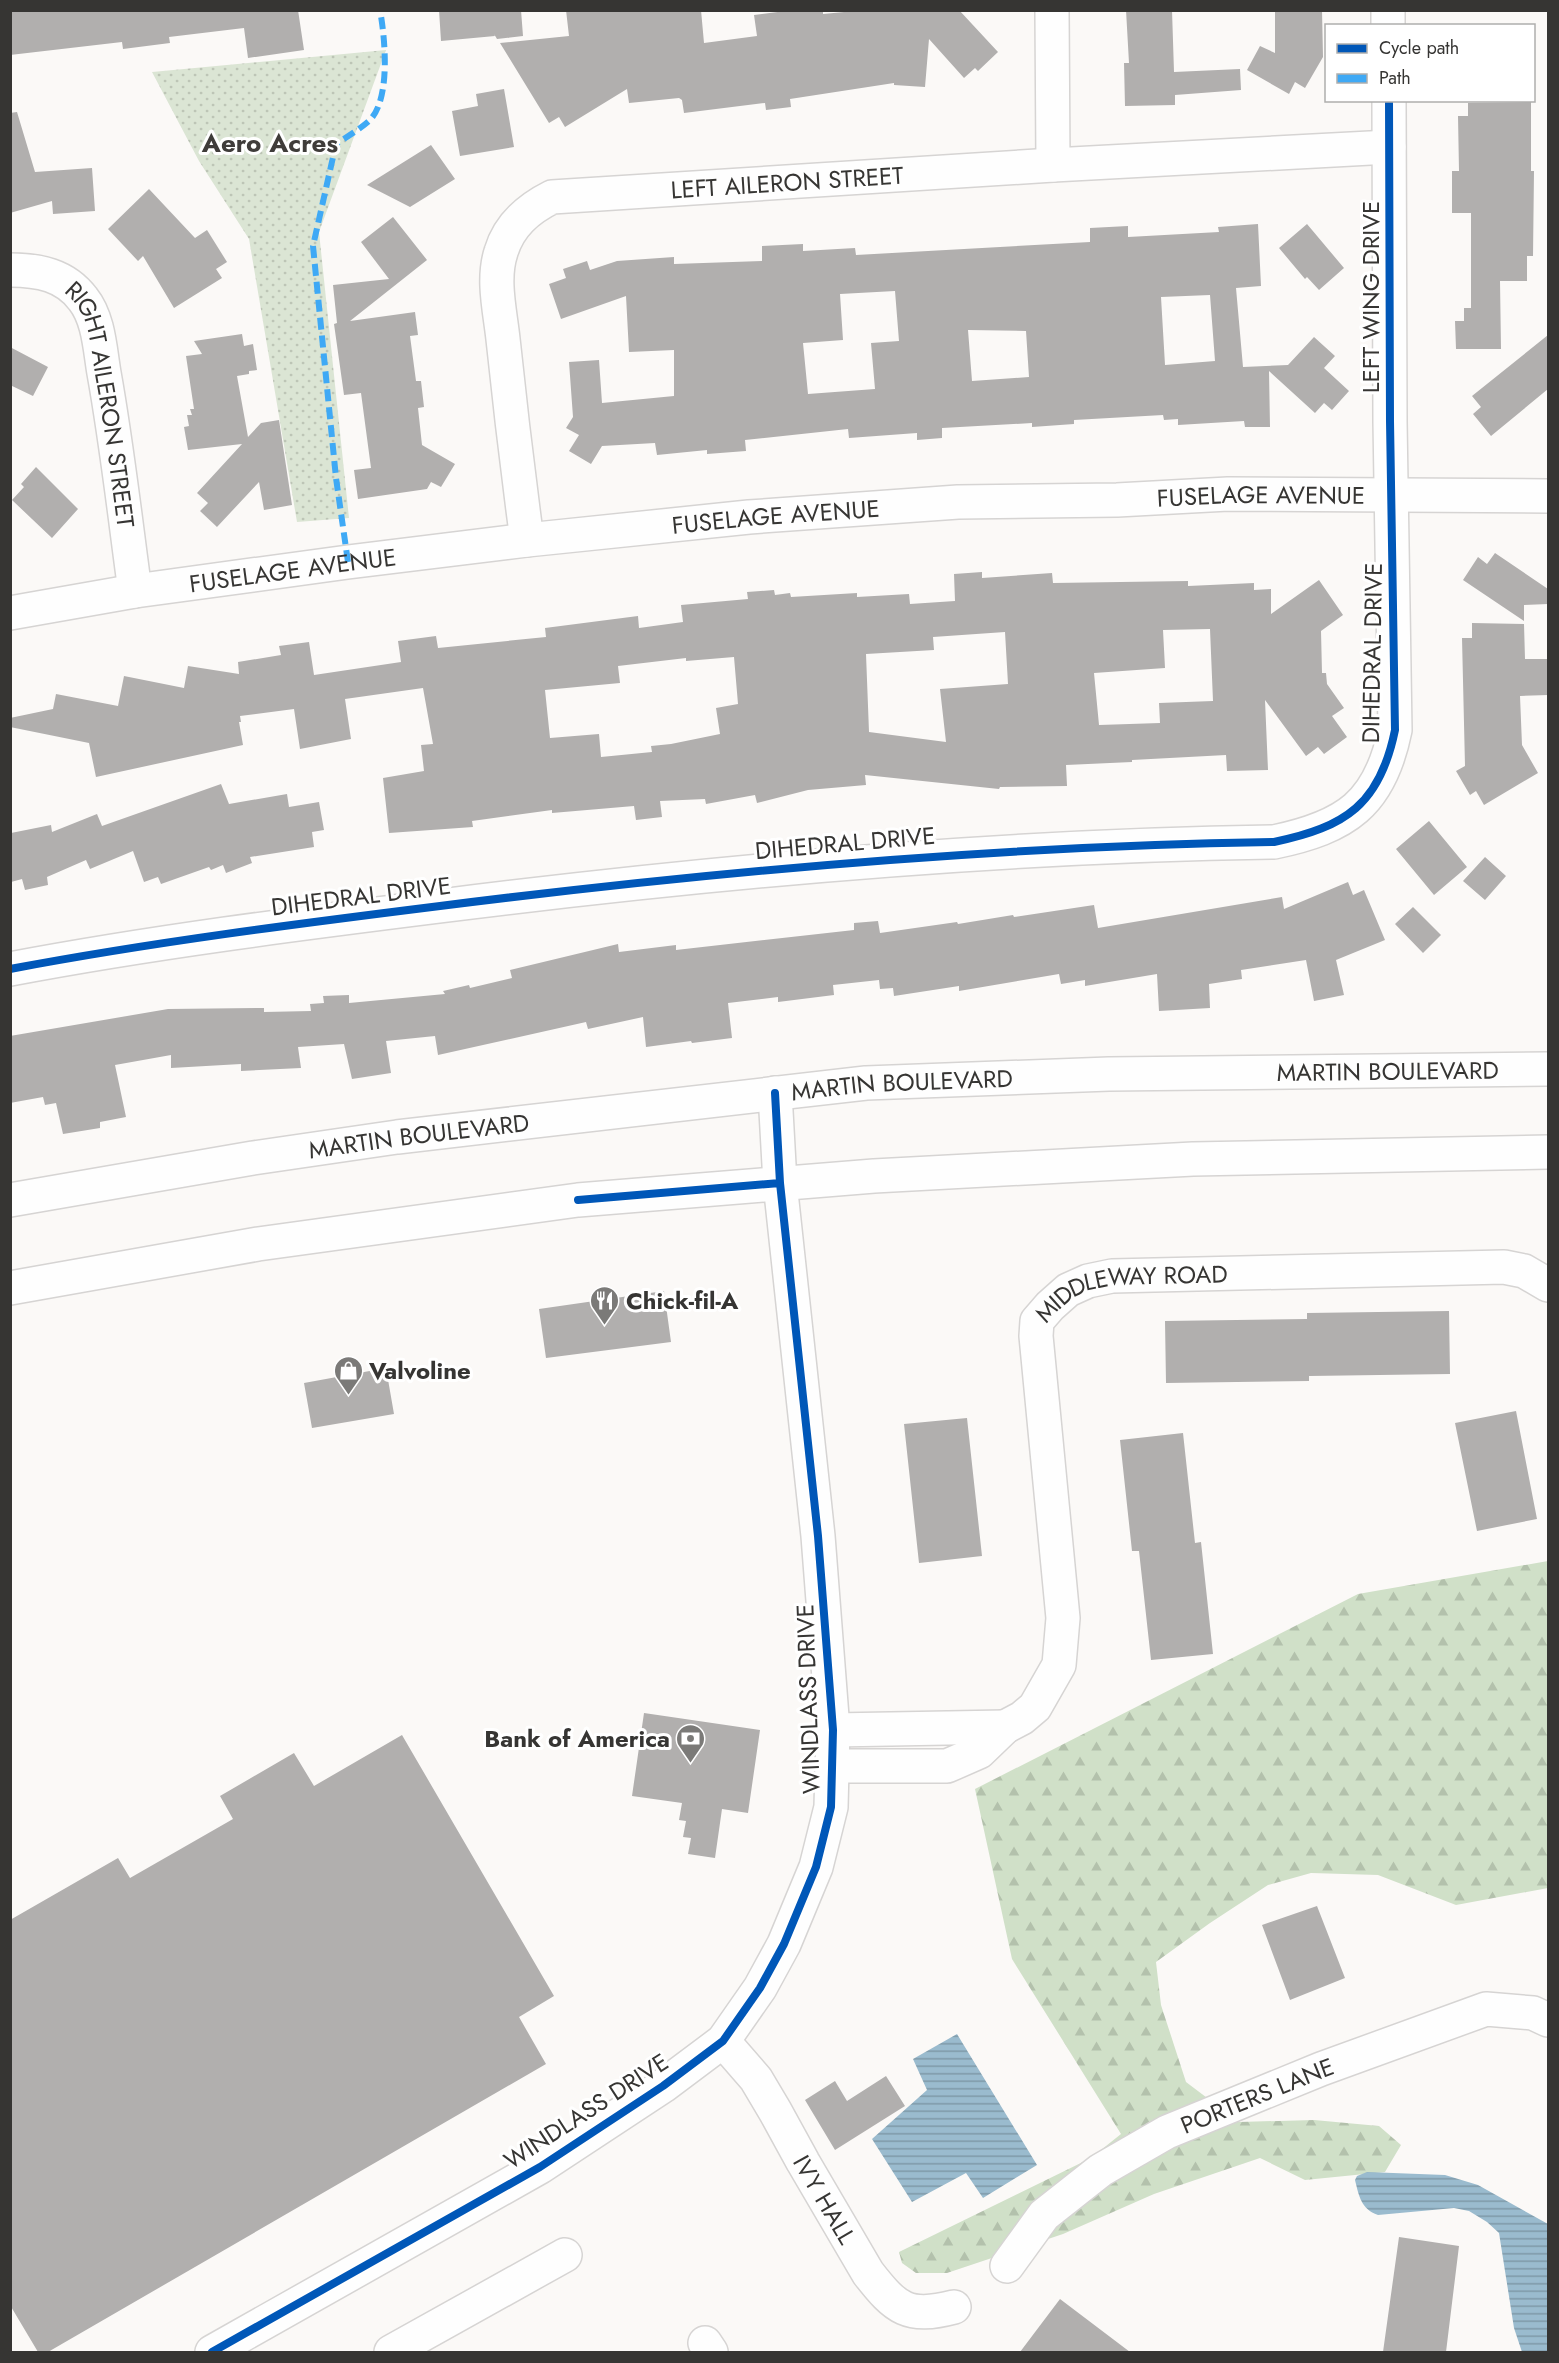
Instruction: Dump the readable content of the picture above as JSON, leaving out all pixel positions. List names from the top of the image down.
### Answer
{
  "streets": {
    "street": [
      "LEFT AILERON STREET",
      "LEFT WING DRIVE",
      "RIGHT AILERON STREET",
      "FUSELAGE AVENUE",
      "DIHEDRAL DRIVE",
      "MARTIN BOULEVARD",
      "MIDDLEWAY ROAD",
      "WINDLASS DRIVE",
      "PORTERS LANE",
      "IVY HALL"
    ]
  },
  "crossings": [
    ["LEFT AILERON STREET", "LEFT WING DRIVE"],
    ["LEFT AILERON STREET", "FUSELAGE AVENUE"],
    ["LEFT WING DRIVE", "FUSELAGE AVENUE"],
    ["LEFT WING DRIVE", "DIHEDRAL DRIVE"],
    ["RIGHT AILERON STREET", "FUSELAGE AVENUE"],
    ["FUSELAGE AVENUE", "DIHEDRAL DRIVE"],
    ["MARTIN BOULEVARD", "WINDLASS DRIVE"],
    ["MIDDLEWAY ROAD", "WINDLASS DRIVE"],
    ["WINDLASS DRIVE", "IVY HALL"]
  ],
  "districts": ["Aero Acres"],
  "places": {
    "restaurant": ["Chick-fil-A"],
    "shop": ["Valvoline"],
    "bank": ["Bank of America"]
  },
  "legend": ["Cycle path", "Path"]
}
